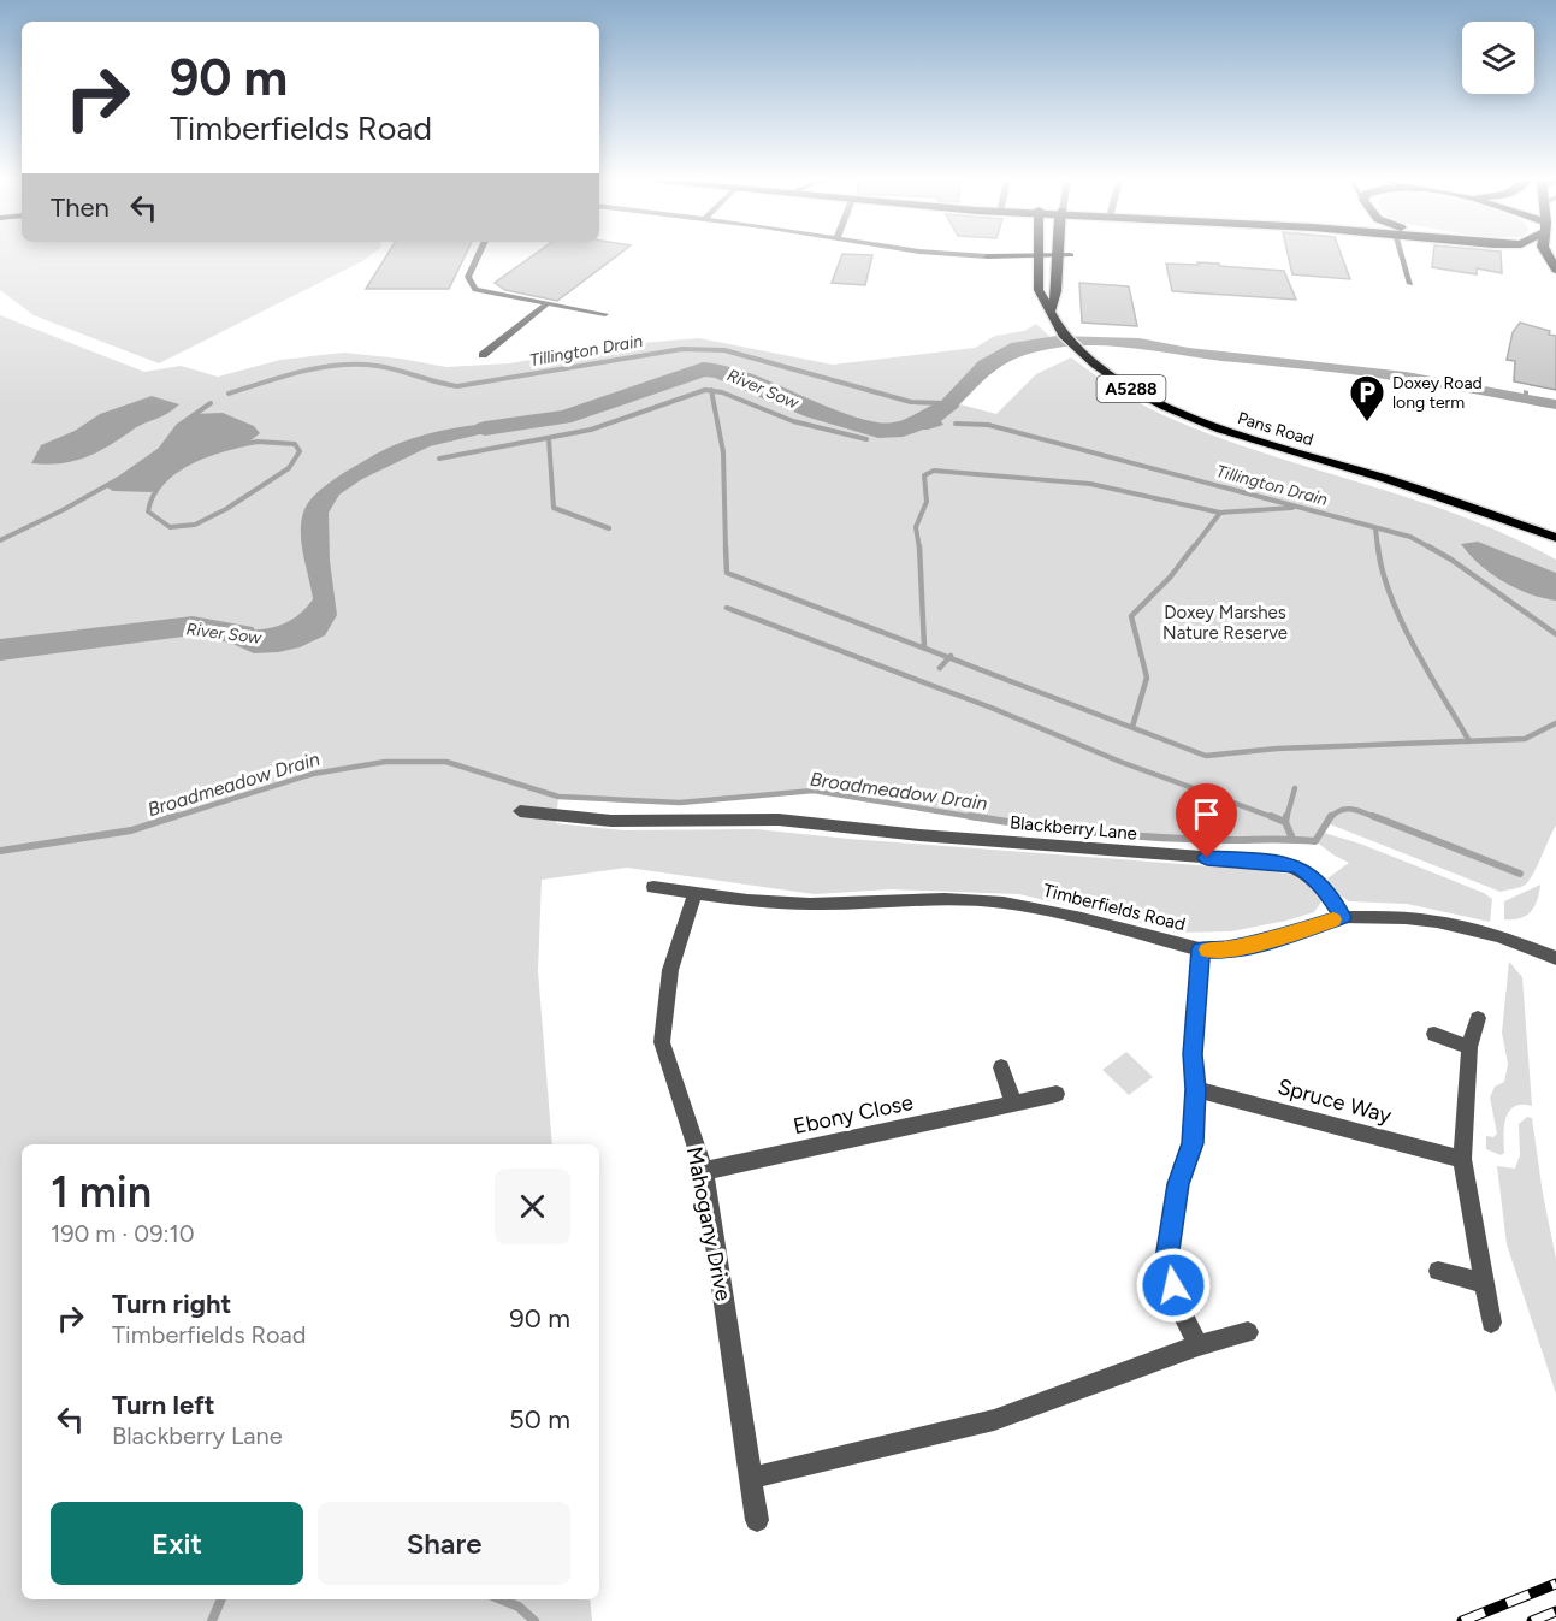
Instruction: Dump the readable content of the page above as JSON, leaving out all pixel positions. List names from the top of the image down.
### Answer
{
  "streets": {
    "main road": ["A5288", "Pans Road"],
    "street": [
      "Blackberry Lane",
      "Timberfields Road",
      "Spruce Way",
      "Ebony Close",
      "Mahogany Drive"
    ]
  },
  "crossings": [
    ["Blackberry Lane", "Timberfields Road"],
    ["Timberfields Road", "Mahogany Drive"],
    ["Ebony Close", "Mahogany Drive"]
  ],
  "water": ["Tillington Drain", "River Sow", "Broadmeadow Drain"],
  "parks": ["Doxey Marshes Nature Reserve"],
  "places": {
    "parking": ["Doxey Road long term"]
  },
  "page": {
    "turn": ["90 m", "Timberfields Road"],
    "then": "Then",
    "heading": ["1 min", "190 m · 09:10"],
    "list": [
      {
        "name": "Turn right",
        "note": "Timberfields Road",
        "value": "90 m"
      },
      {
        "name": "Turn left",
        "note": "Blackberry Lane",
        "value": "50 m"
      }
    ],
    "buttons": ["Exit", "Share"]
  }
}
